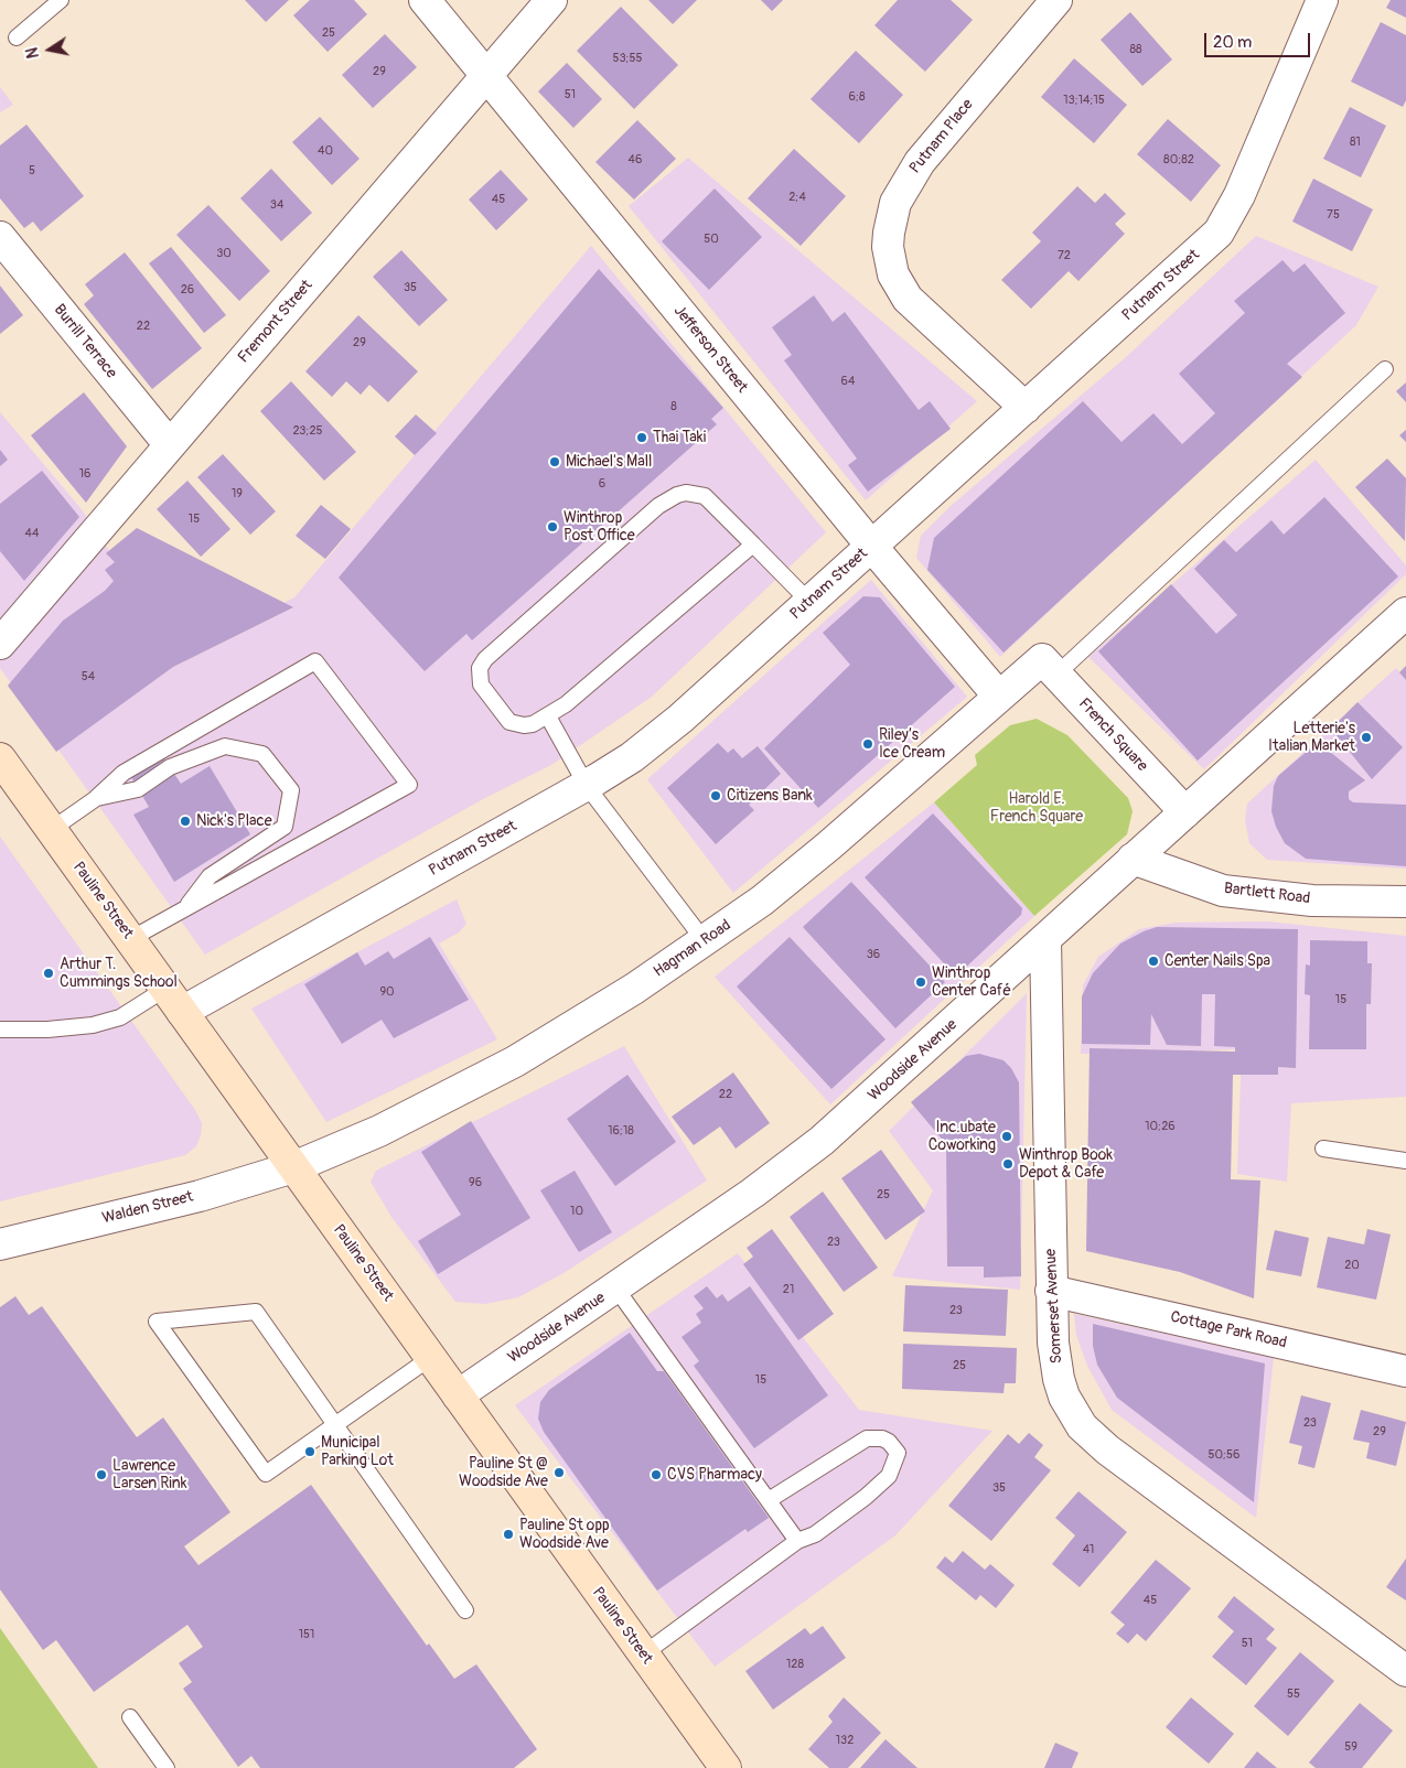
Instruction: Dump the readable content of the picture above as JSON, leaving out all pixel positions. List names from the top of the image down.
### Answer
{
  "streets": {
    "main road": ["Pauline Street"],
    "street": [
      "Putnam Place",
      "Putnam Street",
      "Fremont Street",
      "Burrill Terrace",
      "Jefferson Street",
      "French Square",
      "Bartlett Road",
      "Hagman Road",
      "Woodside Avenue",
      "Walden Street",
      "Somerset Avenue",
      "Cottage Park Road"
    ]
  },
  "crossings": [
    ["Putnam Place", "Putnam Street"],
    ["Putnam Street", "Jefferson Street"],
    ["Putnam Street", "Pauline Street"],
    ["Fremont Street", "Burrill Terrace"],
    ["Fremont Street", "Jefferson Street"],
    ["Jefferson Street", "Hagman Road"],
    ["French Square", "Hagman Road"],
    ["French Square", "Woodside Avenue"],
    ["Bartlett Road", "Woodside Avenue"],
    ["Pauline Street", "Hagman Road"],
    ["Pauline Street", "Woodside Avenue"],
    ["Pauline Street", "Walden Street"],
    ["Hagman Road", "Walden Street"],
    ["Woodside Avenue", "Somerset Avenue"],
    ["Somerset Avenue", "Cottage Park Road"]
  ],
  "parks": ["Harold E. French Square"],
  "places": [
    "Thai Taki",
    "Michael's Mall",
    "Winthrop Post Office",
    "Letterie's Italian Market",
    "Riley’s Ice Cream",
    "Citizens Bank",
    "Nick's Place",
    "Center Nails Spa",
    "Arthur T. Cummings School",
    "Winthrop Center Café",
    "Inc.ubate Coworking",
    "Winthrop Book Depot & Cafe",
    "Municipal Parking Lot",
    "Pauline St @ Woodside Ave",
    "Lawrence Larsen Rink",
    "CVS Pharmacy",
    "Pauline St opp Woodside Ave"
  ],
  "house_numbers": [
    "25",
    "88",
    "53;55",
    "29",
    "51",
    "6;8",
    "13;14;15",
    "81",
    "40",
    "46",
    "80;82",
    "5",
    "2;4",
    "45",
    "34",
    "75",
    "50",
    "30",
    "72",
    "35",
    "26",
    "22",
    "29",
    "64",
    "8",
    "23;25",
    "16",
    "6",
    "19",
    "15",
    "44",
    "54",
    "36",
    "90",
    "15",
    "22",
    "10;26",
    "16;18",
    "96",
    "25",
    "10",
    "23",
    "20",
    "21",
    "23",
    "25",
    "15",
    "23",
    "29",
    "50;56",
    "35",
    "41",
    "45",
    "151",
    "51",
    "128",
    "55",
    "132",
    "59"
  ],
  "scale_bar": "20 m",
  "north": "left"
}
